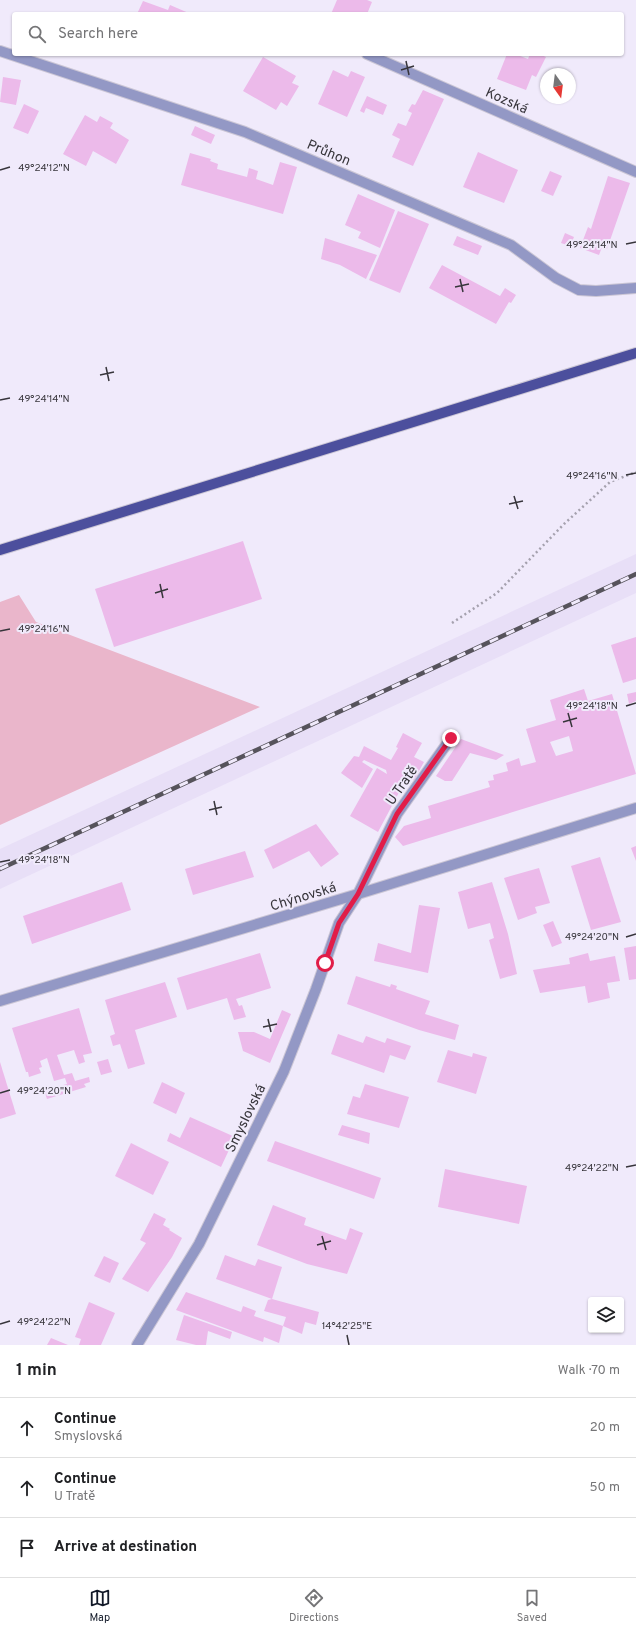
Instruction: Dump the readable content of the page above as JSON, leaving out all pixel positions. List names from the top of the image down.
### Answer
{
  "streets": {
    "street": [
      "Kozská",
      "Průhon",
      "U Tratě",
      "Chýnovská",
      "Smyslovská"
    ]
  },
  "crossings": [
    ["U Tratě", "Chýnovská"],
    ["U Tratě", "Smyslovská"],
    ["Chýnovská", "Smyslovská"]
  ],
  "north": "bottom",
  "page": {
    "search": "Search here",
    "heading": ["1 min", "Walk · 70 m"],
    "list": [
      ["Continue", "Smyslovská", "20 m"],
      ["Continue", "U Tratě", "50 m"],
      "Arrive at destination"
    ],
    "nav": ["Map", "Directions", "Saved"]
  },
  "coordinates": [
    "49°24'12\"N",
    "49°24'14\"N",
    "49°24'16\"N",
    "49°24'18\"N",
    "49°24'20\"N",
    "49°24'22\"N",
    "14°42'25\"E"
  ]
}
